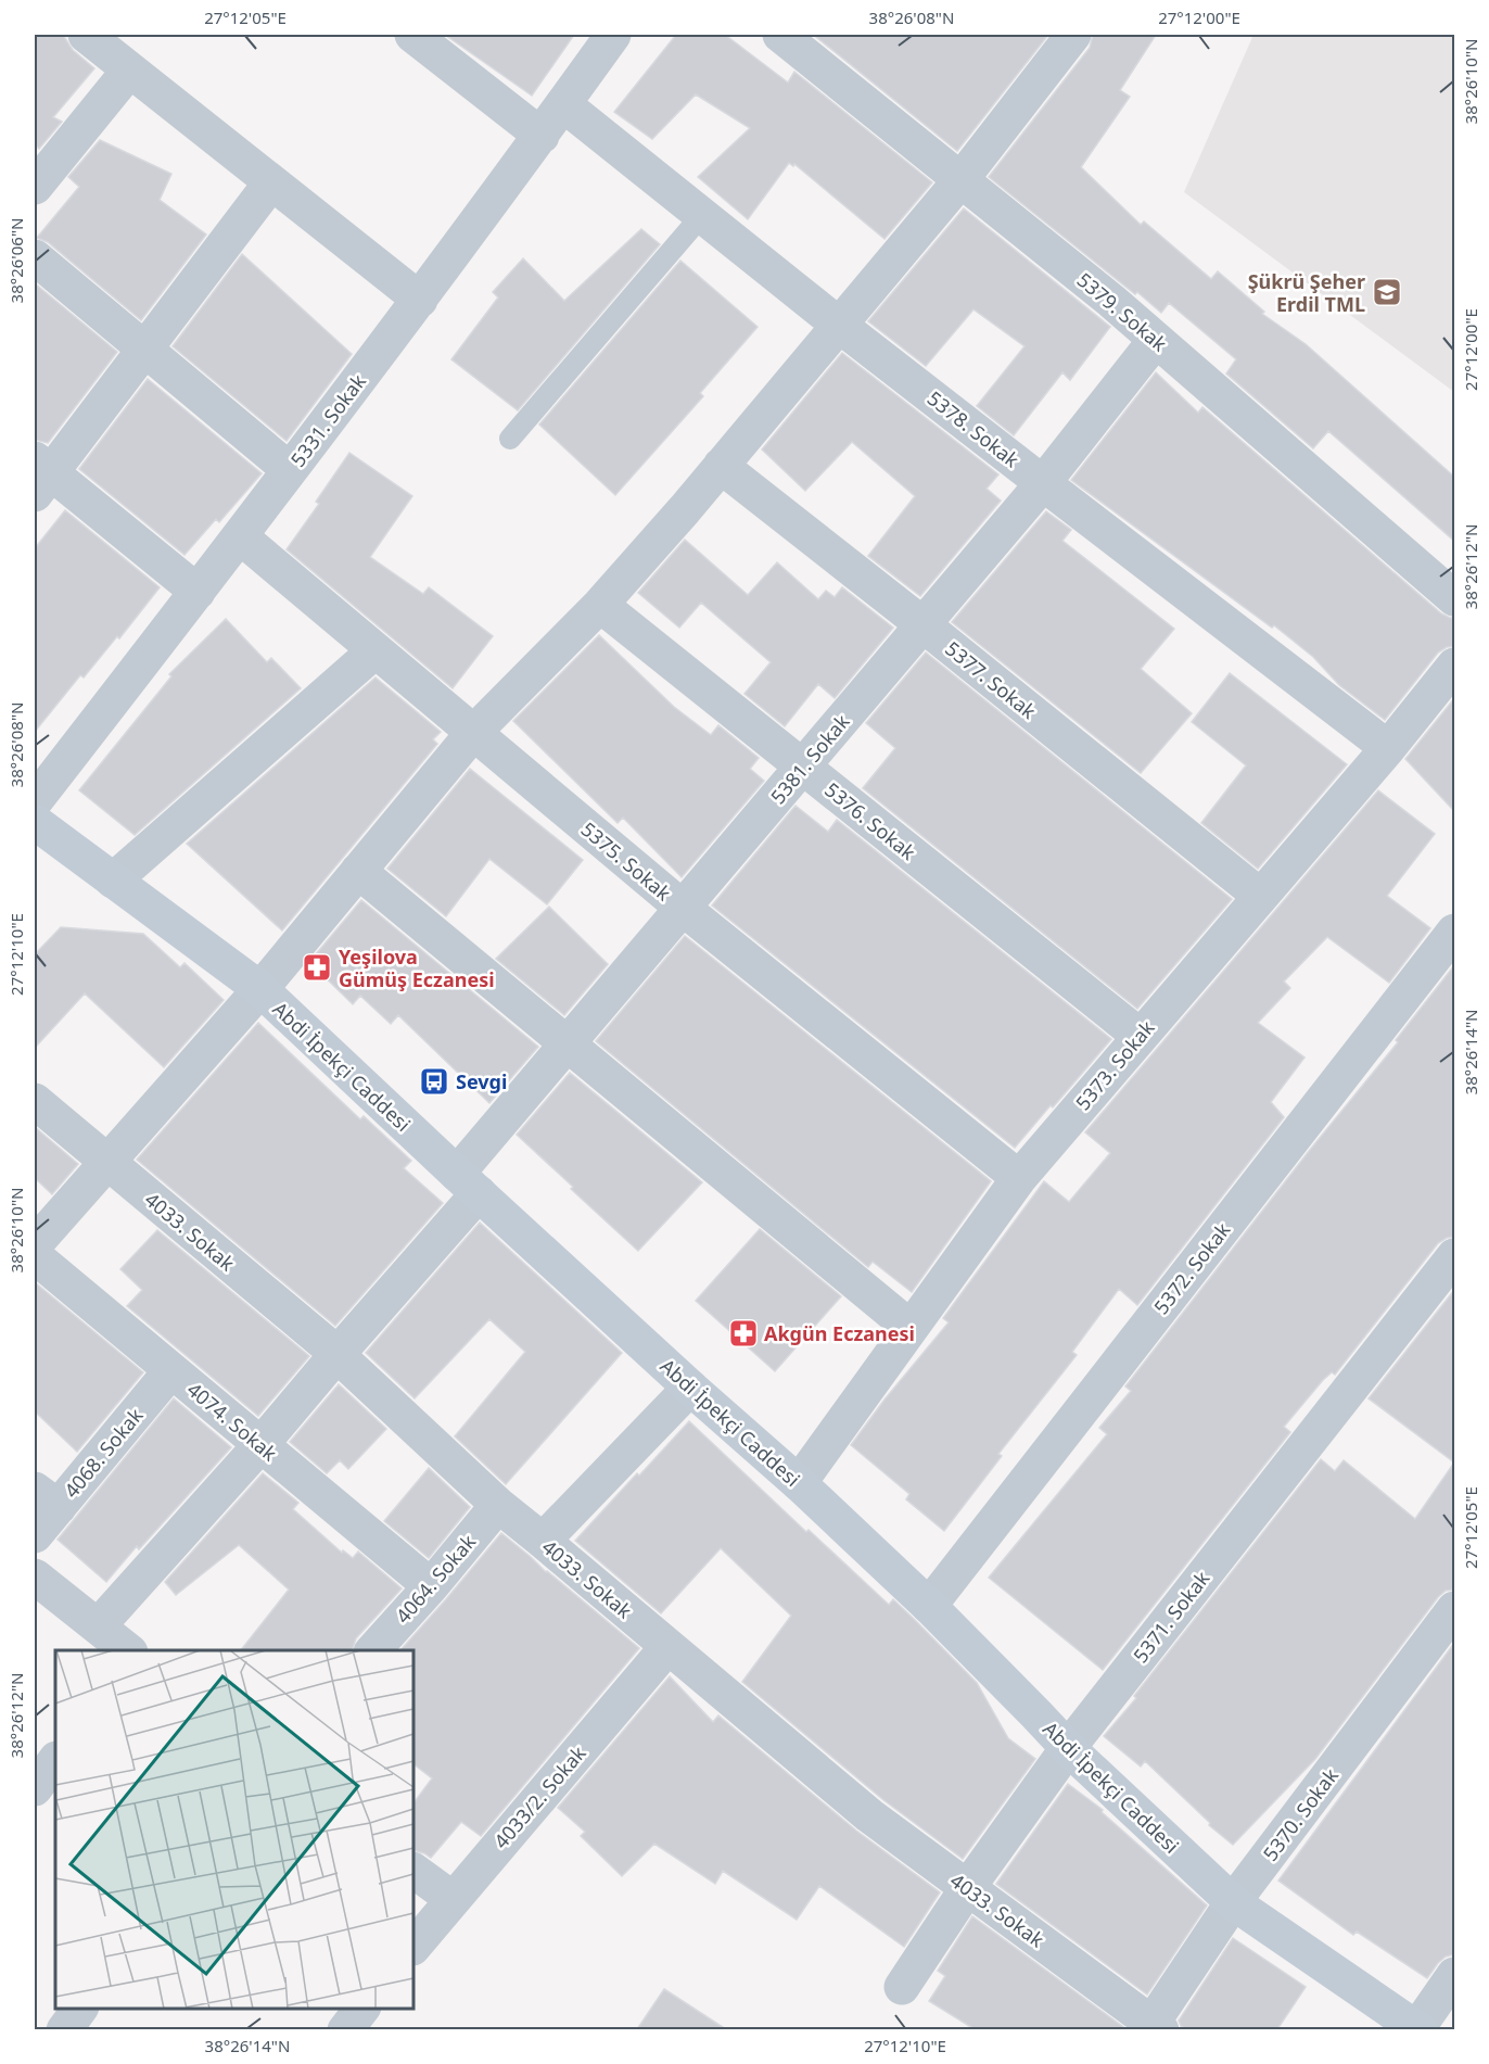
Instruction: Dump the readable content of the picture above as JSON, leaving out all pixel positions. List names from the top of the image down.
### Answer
{
  "streets": {
    "main road": ["Abdi İpekçi Caddesi"],
    "street": [
      "5379. Sokak",
      "5331. Sokak",
      "5378. Sokak",
      "5377. Sokak",
      "5381. Sokak",
      "5376. Sokak",
      "5375. Sokak",
      "5373. Sokak",
      "4033. Sokak",
      "5372. Sokak",
      "4074. Sokak",
      "4068. Sokak",
      "4064. Sokak",
      "5371. Sokak",
      "4033/2. Sokak",
      "5370. Sokak"
    ]
  },
  "crossings": [
    ["5379. Sokak", "5381. Sokak"],
    ["5331. Sokak", "5378. Sokak"],
    ["5331. Sokak", "5375. Sokak"],
    ["5378. Sokak", "5381. Sokak"],
    ["5378. Sokak", "5373. Sokak"],
    ["5377. Sokak", "5381. Sokak"],
    ["5377. Sokak", "5373. Sokak"],
    ["5381. Sokak", "5376. Sokak"],
    ["5381. Sokak", "5375. Sokak"],
    ["5381. Sokak", "Abdi İpekçi Caddesi"],
    ["5381. Sokak", "4033. Sokak"],
    ["5381. Sokak", "4074. Sokak"],
    ["5376. Sokak", "5373. Sokak"],
    ["5375. Sokak", "5373. Sokak"],
    ["5373. Sokak", "Abdi İpekçi Caddesi"],
    ["Abdi İpekçi Caddesi", "5372. Sokak"],
    ["Abdi İpekçi Caddesi", "5371. Sokak"],
    ["Abdi İpekçi Caddesi", "5370. Sokak"],
    ["4033. Sokak", "4064. Sokak"],
    ["4033. Sokak", "5371. Sokak"],
    ["4033. Sokak", "4033/2. Sokak"],
    ["4033. Sokak", "5370. Sokak"],
    ["4074. Sokak", "4068. Sokak"],
    ["4074. Sokak", "4064. Sokak"]
  ],
  "places": {
    "school or university": ["Şükrü Şeher Erdil TML"],
    "pharmacy": ["Yeşilova Gümüş Eczanesi", "Akgün Eczanesi"],
    "bus stop": ["Sevgi"]
  },
  "coordinates": [
    "27°12'05\"E",
    "38°26'08\"N",
    "27°12'00\"E",
    "38°26'10\"N",
    "38°26'06\"N",
    "38°26'12\"N",
    "27°12'10\"E",
    "38°26'14\"N"
  ]
}
